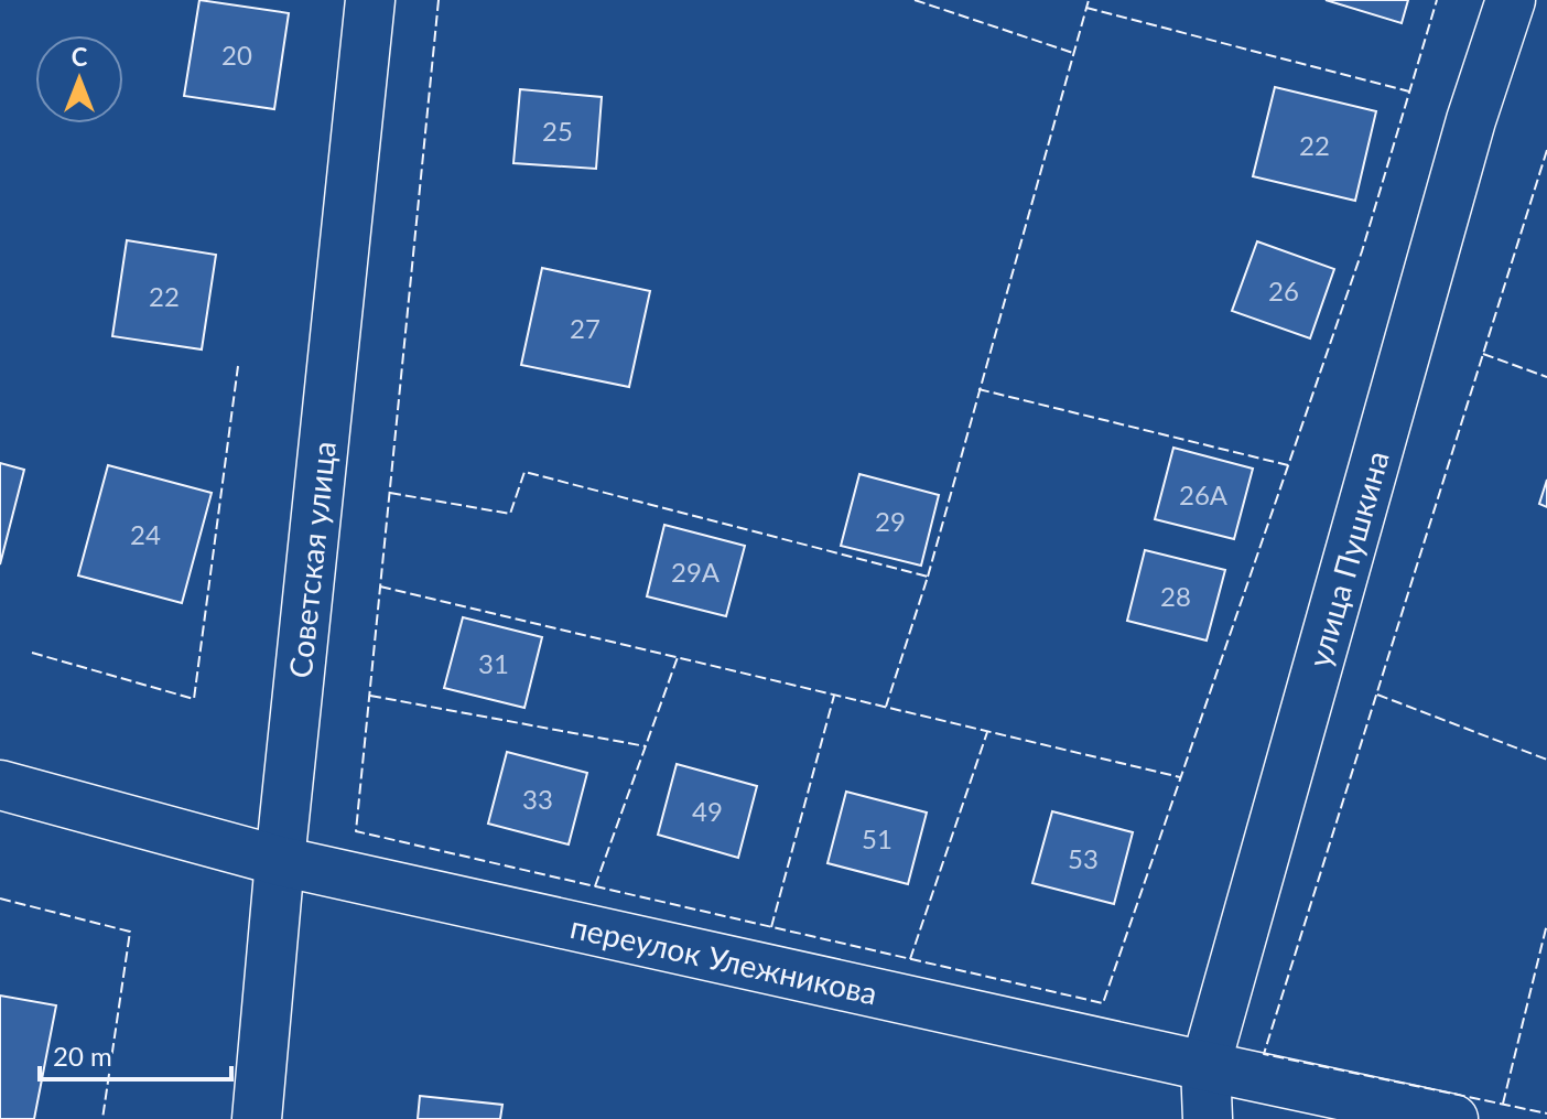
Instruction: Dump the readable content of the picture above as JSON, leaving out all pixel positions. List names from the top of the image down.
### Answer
{
  "streets": {
    "street": ["улица Пушкина", "Советская улица", "переулок Улежникова"]
  },
  "crossings": [
    ["улица Пушкина", "переулок Улежникова"],
    ["Советская улица", "переулок Улежникова"]
  ],
  "house_numbers": [
    "20",
    "25",
    "22",
    "26",
    "22",
    "27",
    "26А",
    "29",
    "24",
    "29А",
    "28",
    "31",
    "33",
    "49",
    "51",
    "53"
  ],
  "scale_bar": "20 m",
  "north": "top"
}
